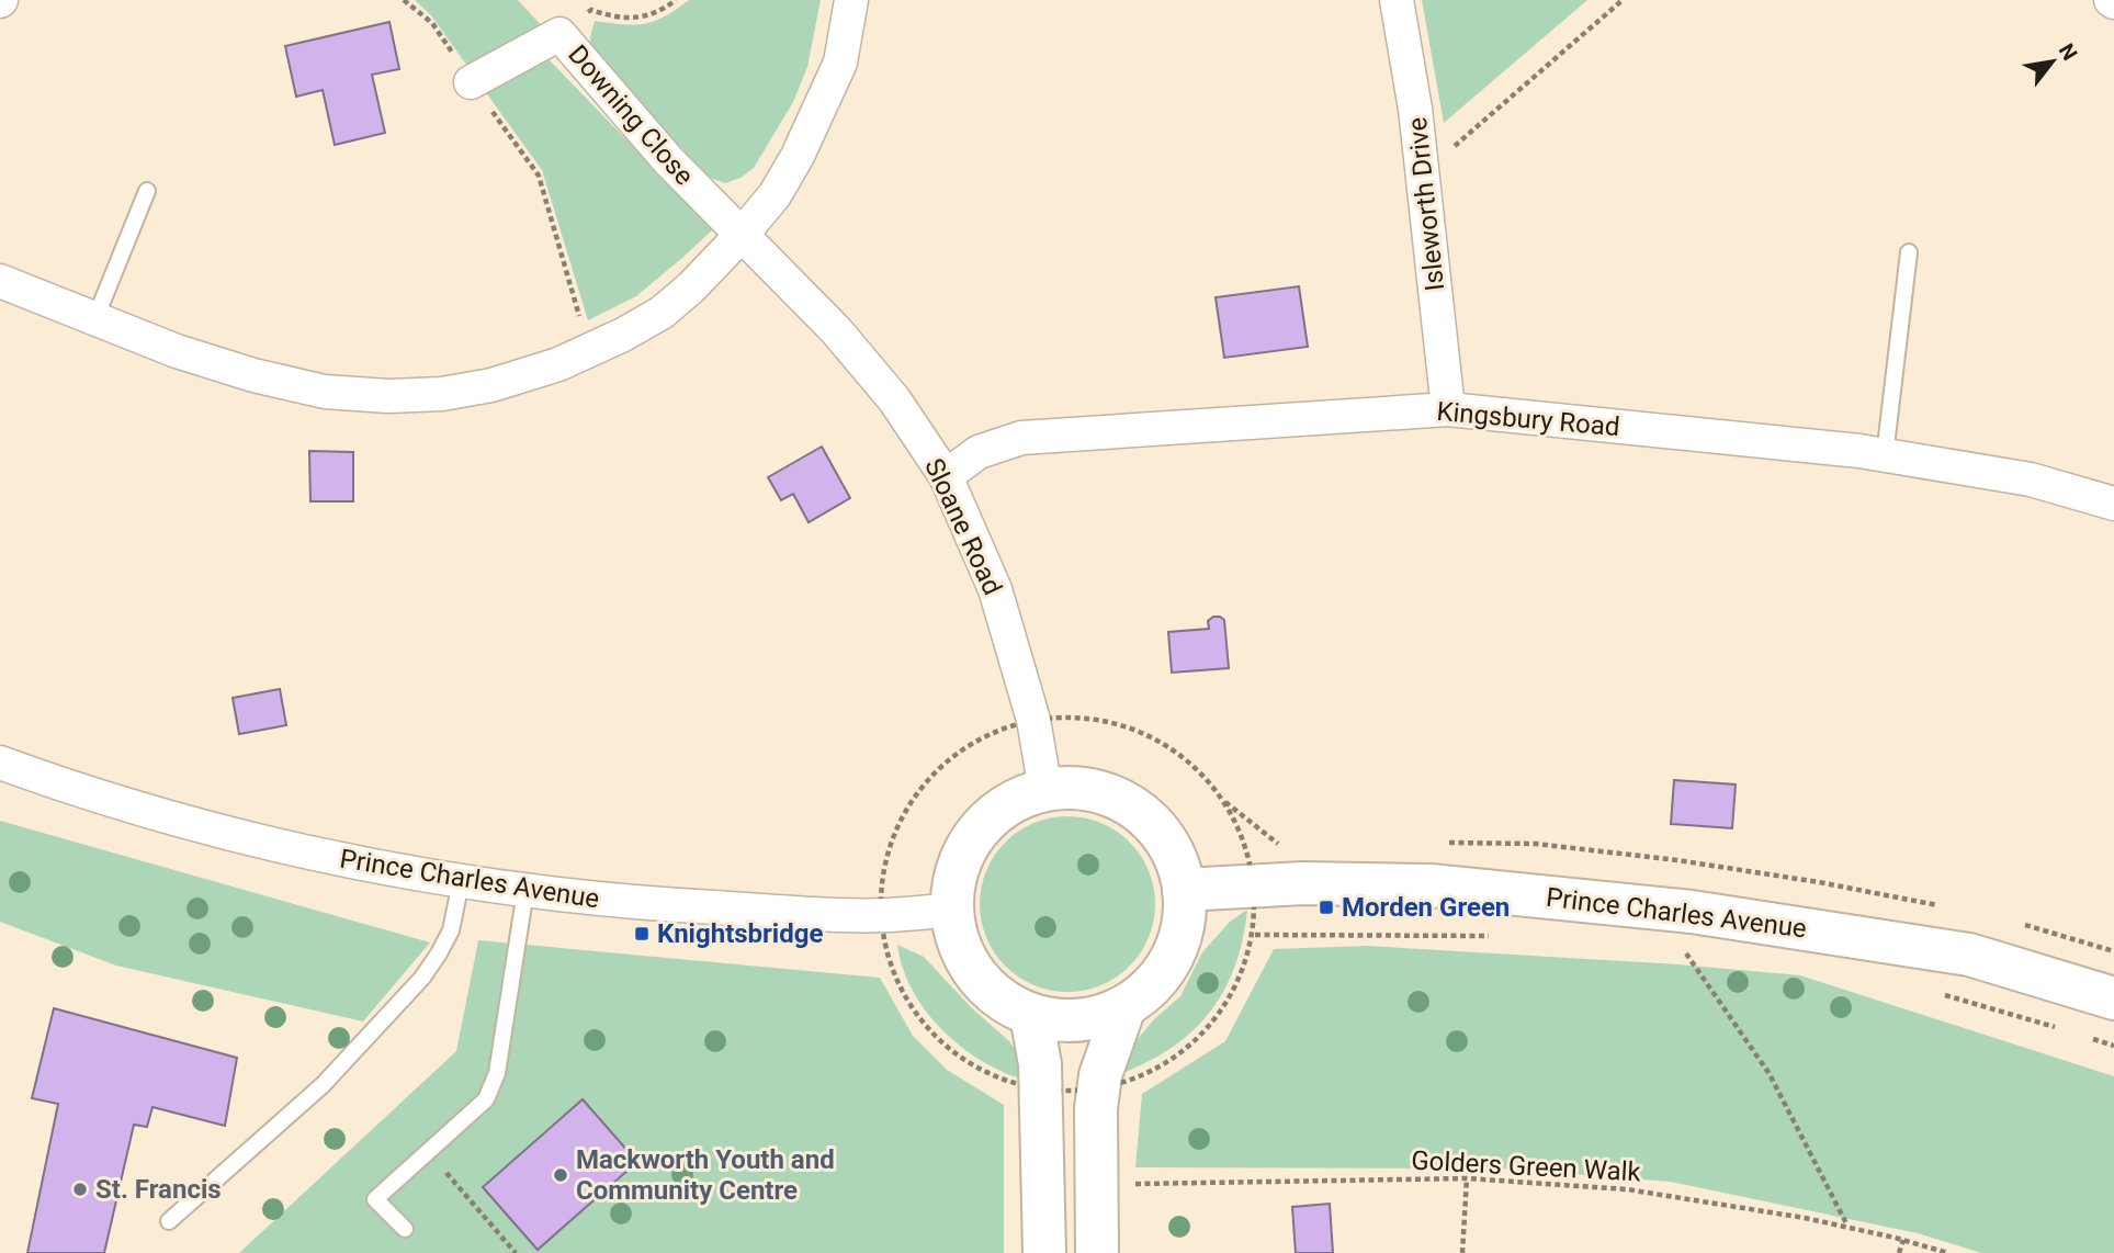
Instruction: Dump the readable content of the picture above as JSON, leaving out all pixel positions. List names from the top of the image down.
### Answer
{
  "streets": {
    "street": [
      "Downing Close",
      "Isleworth Drive",
      "Kingsbury Road",
      "Sloane Road",
      "Prince Charles Avenue"
    ],
    "path": ["Golders Green Walk"]
  },
  "crossings": [
    ["Downing Close", "Sloane Road"],
    ["Isleworth Drive", "Kingsbury Road"],
    ["Kingsbury Road", "Sloane Road"],
    ["Sloane Road", "Prince Charles Avenue"]
  ],
  "places": {
    "transit": ["Morden Green", "Knightsbridge"],
    "other": ["Mackworth Youth and Community Centre", "St. Francis"]
  },
  "north": "top right"
}
